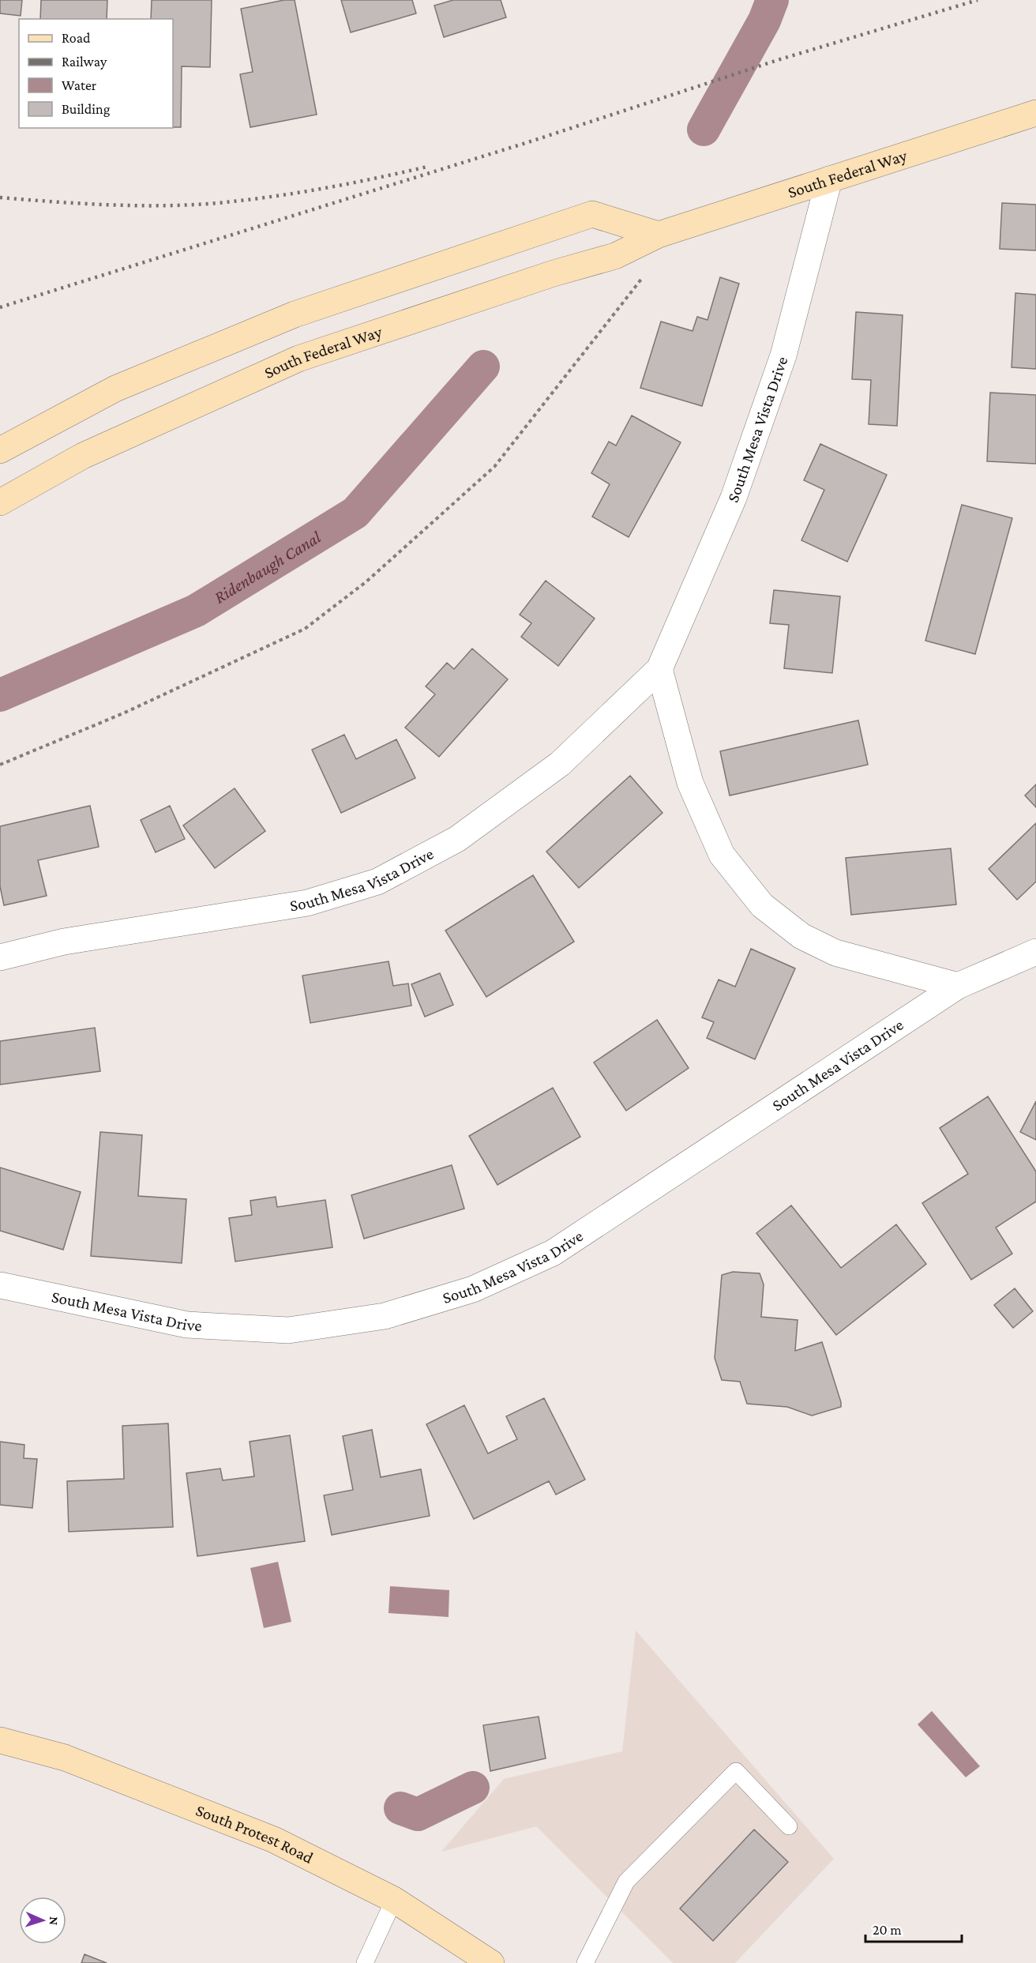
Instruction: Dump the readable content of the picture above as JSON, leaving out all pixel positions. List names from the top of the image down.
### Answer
{
  "streets": {
    "main road": ["South Federal Way", "South Protest Road"],
    "street": ["South Mesa Vista Drive"]
  },
  "crossings": [
    ["South Federal Way", "South Mesa Vista Drive"]
  ],
  "water": ["Ridenbaugh Canal"],
  "legend": [
    "Road",
    "Railway",
    "Water",
    "Building"
  ],
  "scale_bar": "20 m",
  "north": "right"
}
